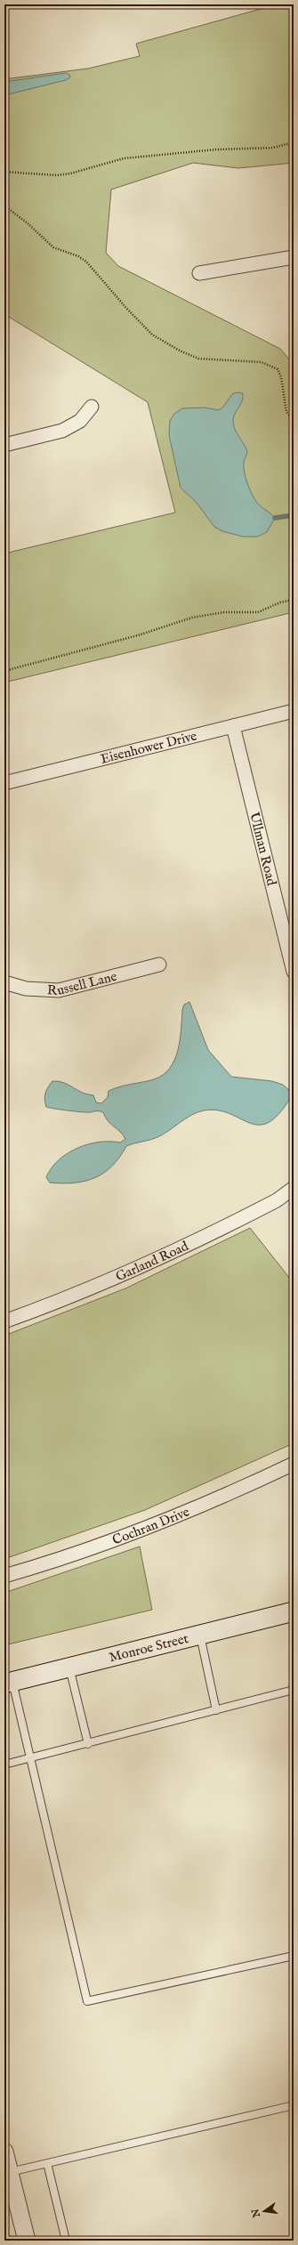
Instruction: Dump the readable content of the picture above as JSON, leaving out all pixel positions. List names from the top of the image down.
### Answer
{
  "streets": {
    "main road": ["Monroe Street"],
    "street": [
      "Eisenhower Drive",
      "Ullman Road",
      "Russell Lane",
      "Garland Road",
      "Cochran Drive"
    ]
  },
  "crossings": [
    ["Eisenhower Drive", "Ullman Road"]
  ],
  "north": "left"
}
